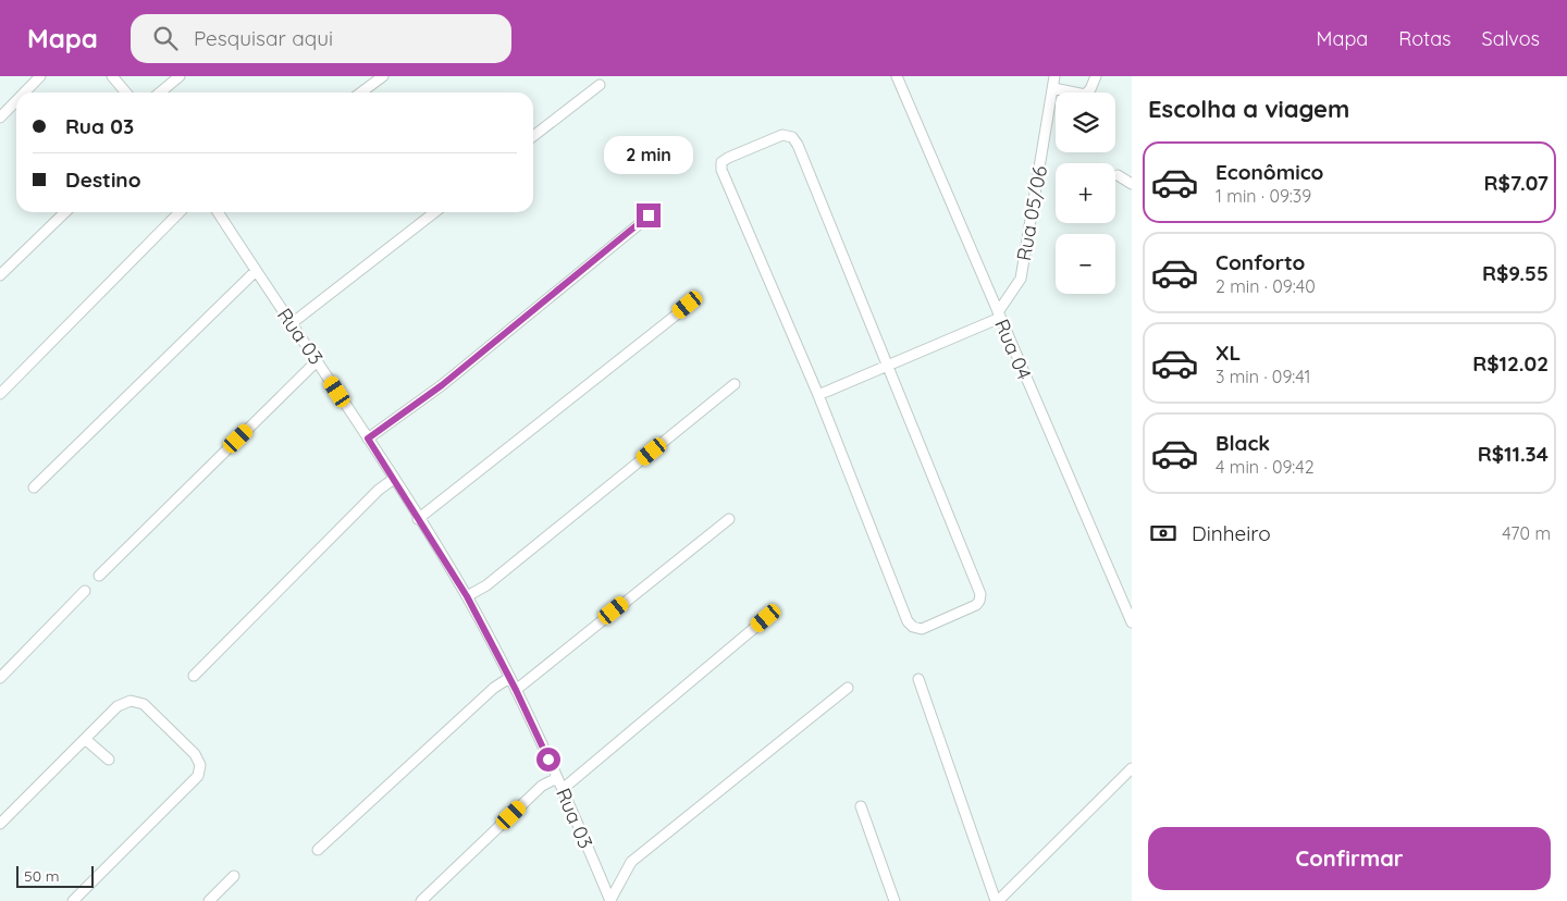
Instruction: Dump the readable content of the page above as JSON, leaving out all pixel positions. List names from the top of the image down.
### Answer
{
  "streets": {
    "street": ["Rua 05/06", "Rua 03", "Rua 04"]
  },
  "crossings": [
    ["Rua 05/06", "Rua 04"]
  ],
  "scale_bar": "50 m",
  "page": {
    "header": "Mapa",
    "search": "Pesquisar aqui",
    "nav": ["Mapa", "Rotas", "Salvos"],
    "heading": "Escolha a viagem",
    "map_buttons": ["+", "−"],
    "banner": ["Rua 03", "Destino"],
    "bubble": "2 min",
    "list": [
      {
        "name": "Econômico",
        "note": "1 min · 09:39",
        "value": "R$7.07"
      },
      {
        "name": "Conforto",
        "note": "2 min · 09:40",
        "value": "R$9.55"
      },
      {
        "name": "XL",
        "note": "3 min · 09:41",
        "value": "R$12.02"
      },
      {
        "name": "Black",
        "note": "4 min · 09:42",
        "value": "R$11.34"
      }
    ],
    "pay": ["Dinheiro", "470 m"],
    "buttons": "Confirmar",
    "scale": "50 m"
  }
}
